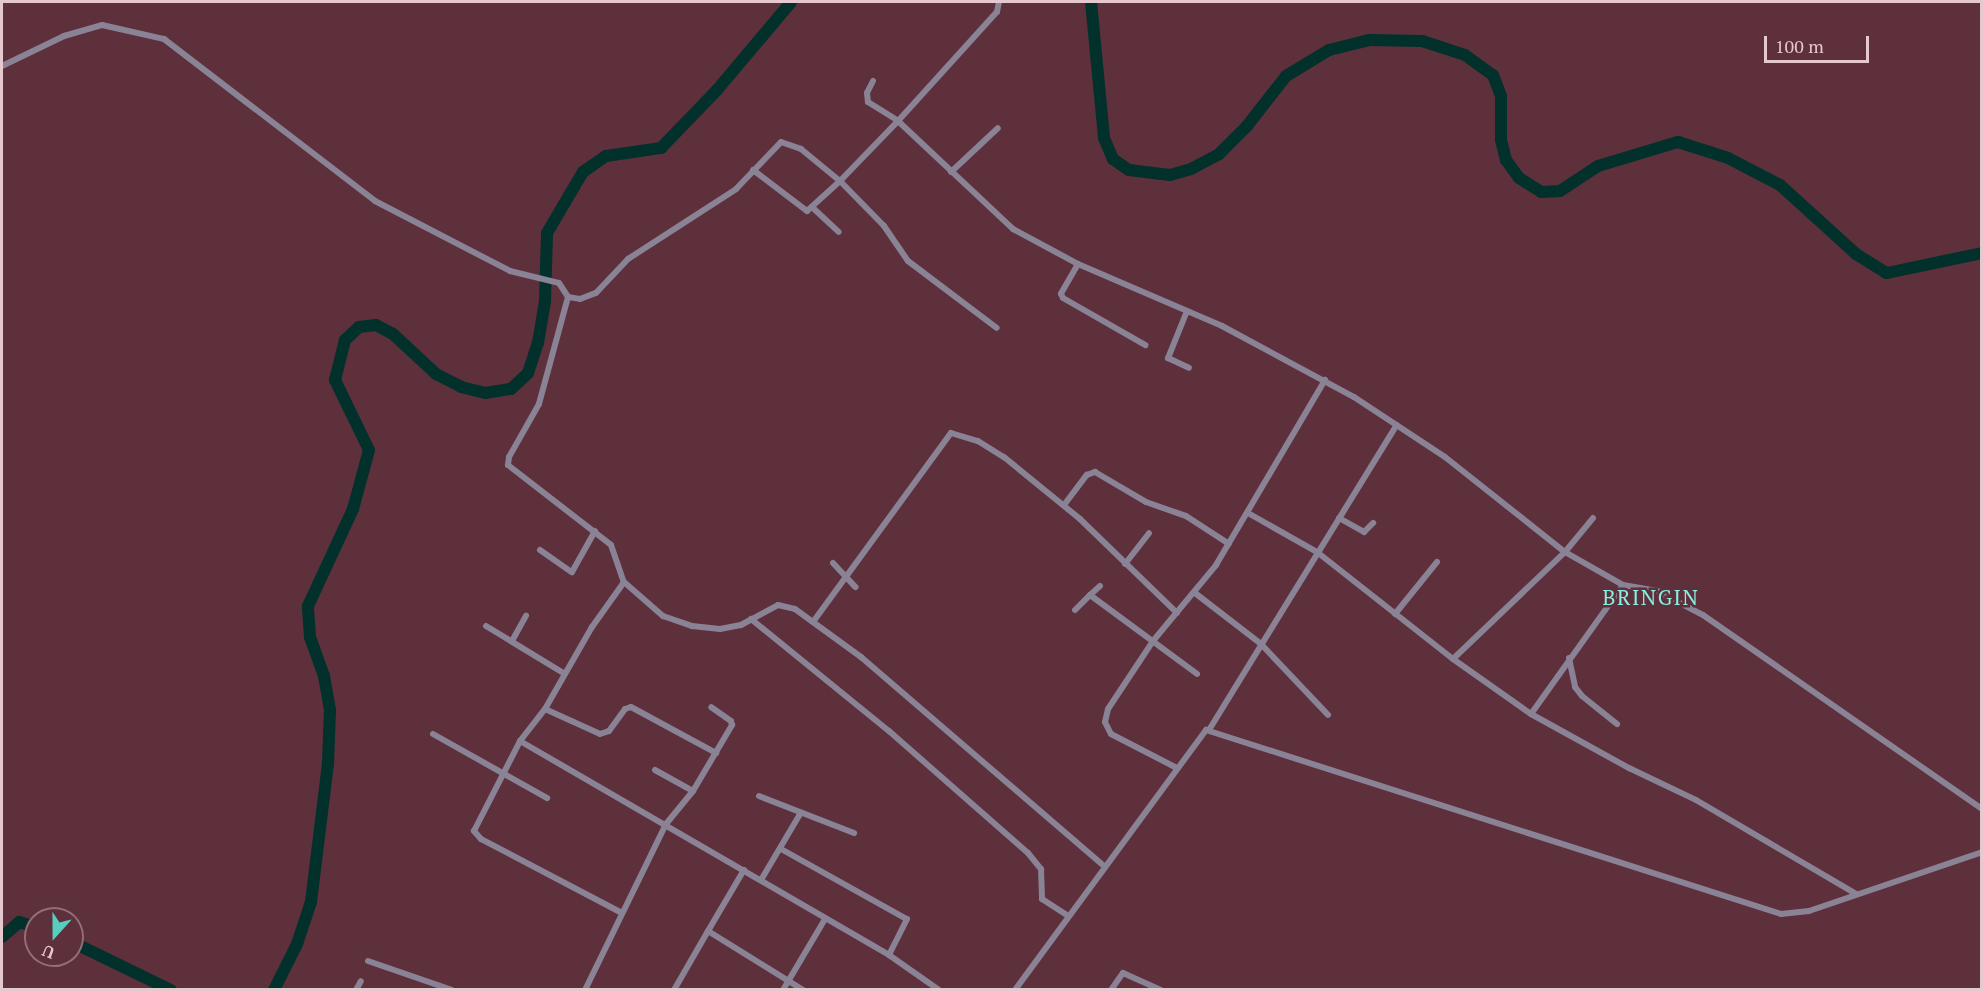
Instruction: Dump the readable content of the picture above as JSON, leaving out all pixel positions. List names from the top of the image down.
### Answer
{
  "districts": ["BRINGIN"],
  "scale_bar": "100 m",
  "north": "bottom"
}
